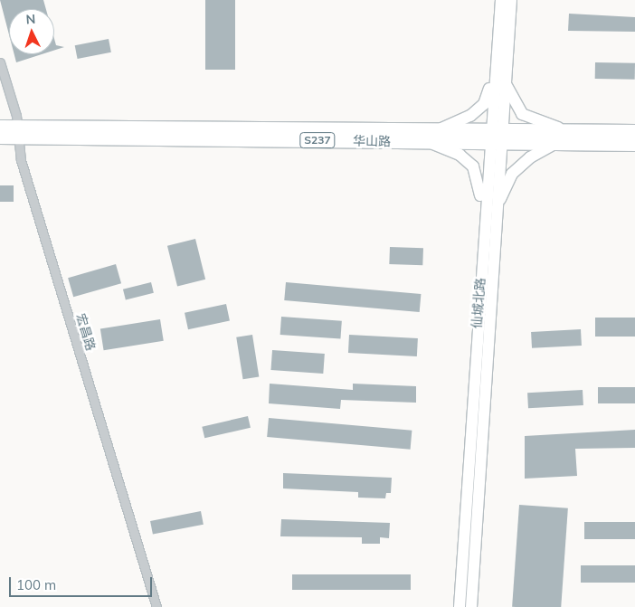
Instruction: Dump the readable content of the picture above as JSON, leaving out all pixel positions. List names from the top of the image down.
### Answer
{
  "streets": {
    "main road": ["S237", "华山路", "仙城北路"],
    "street": ["宏昌路"]
  },
  "crossings": [
    ["S237", "华山路"],
    ["S237", "仙城北路"],
    ["S237", "宏昌路"],
    ["华山路", "仙城北路"],
    ["华山路", "宏昌路"]
  ],
  "scale_bar": "100 m",
  "north": "top"
}
